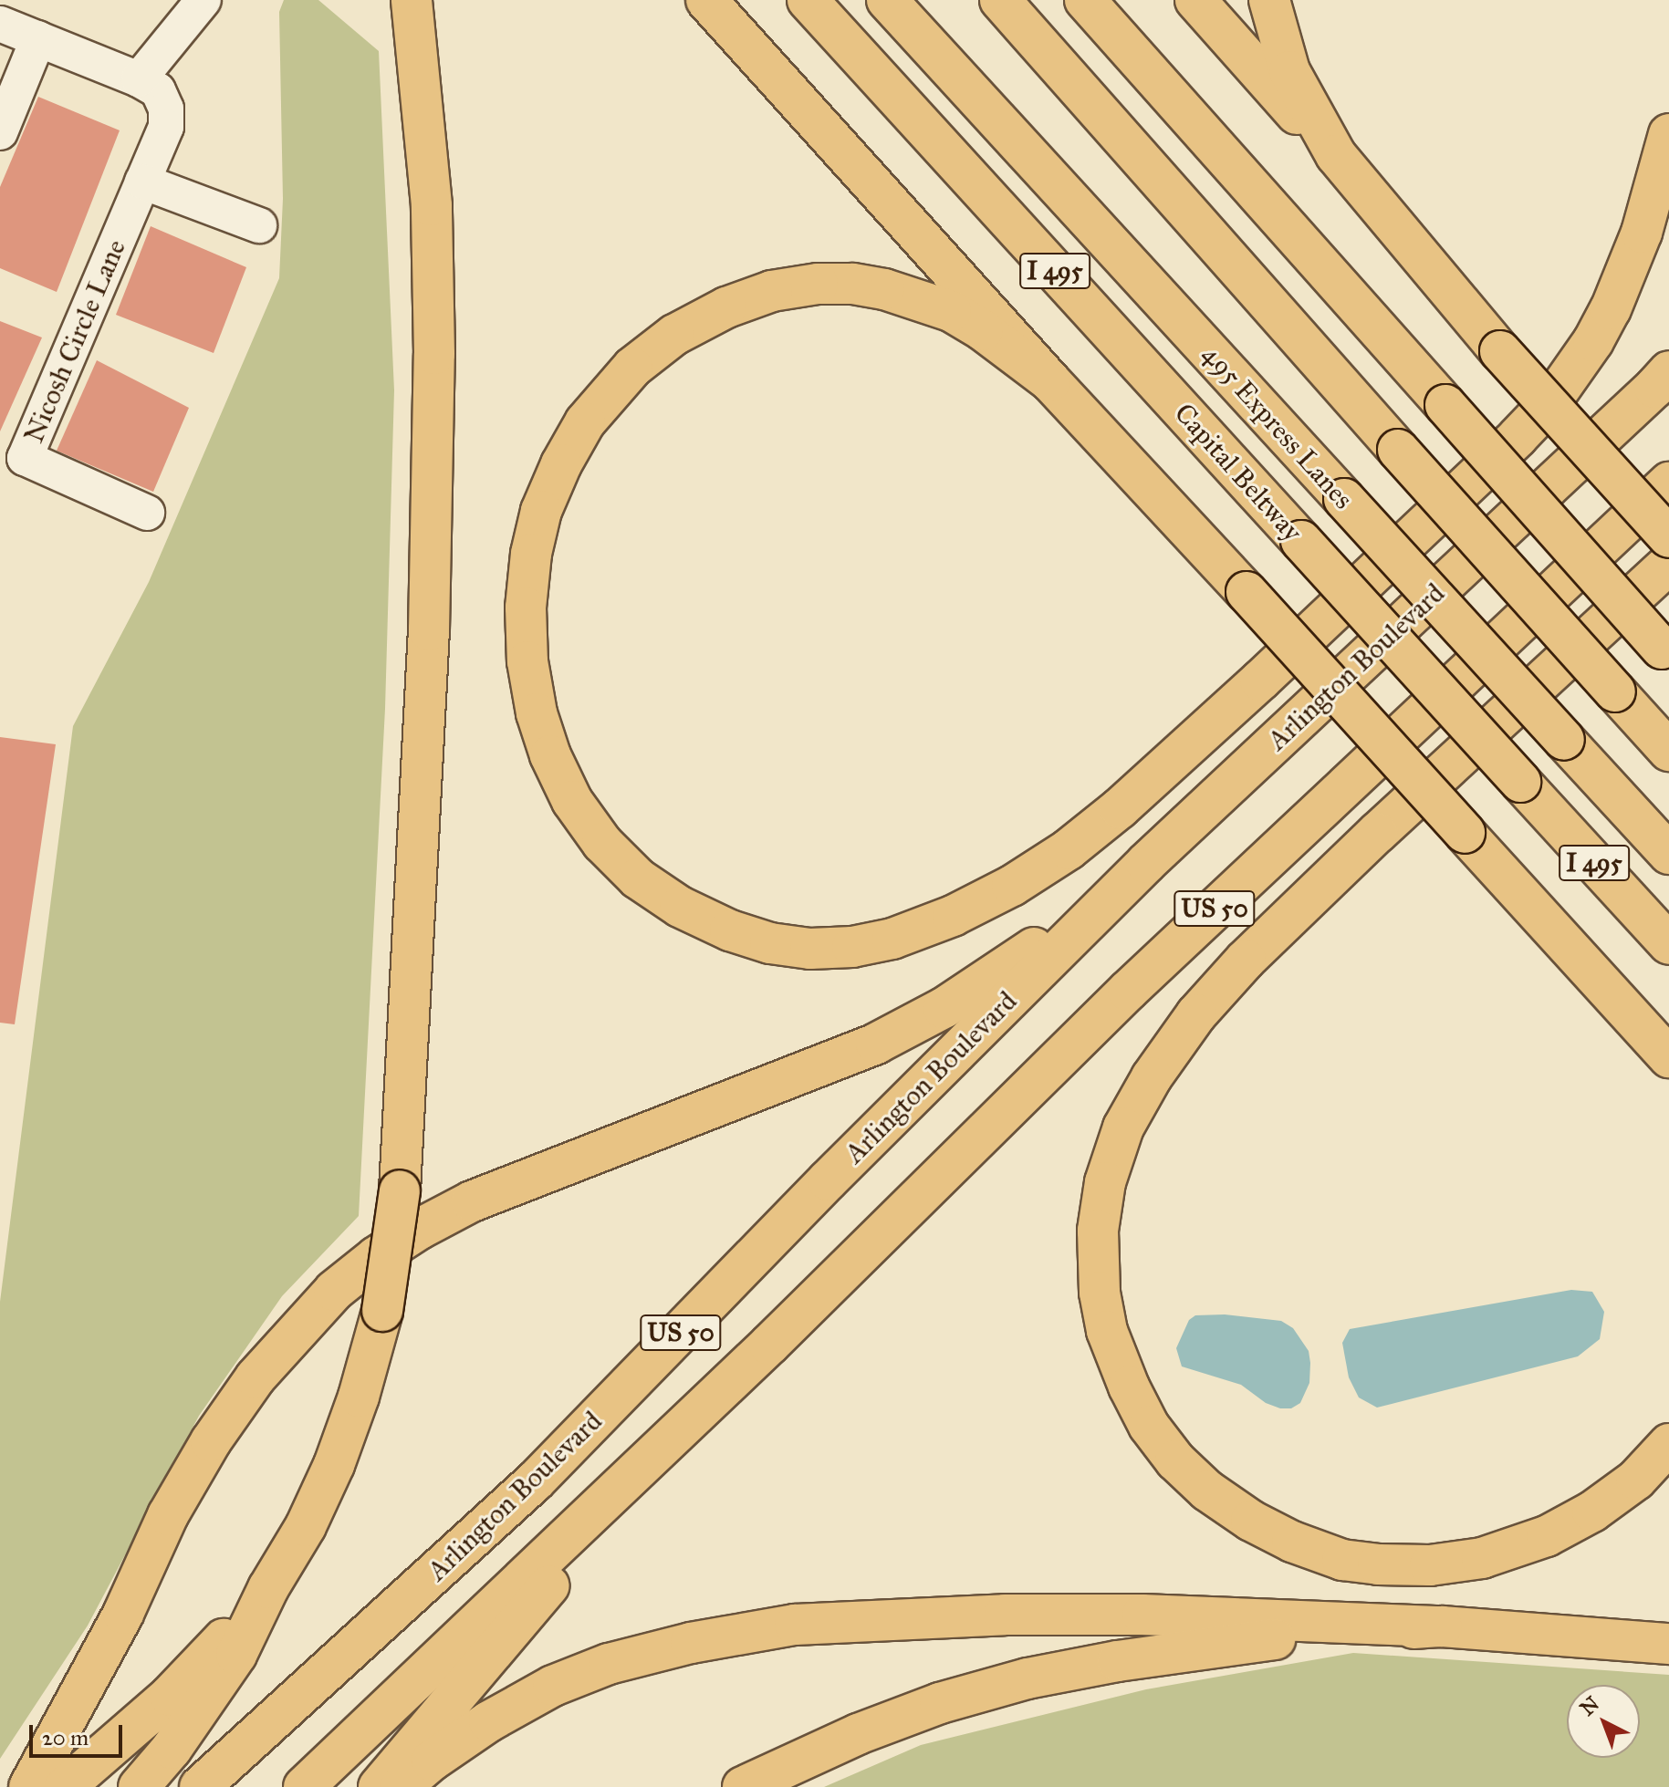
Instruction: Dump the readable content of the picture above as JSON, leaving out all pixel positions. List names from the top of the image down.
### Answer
{
  "streets": {
    "main road": [
      "I 495",
      "495 Express Lanes",
      "Capital Beltway",
      "Arlington Boulevard",
      "US 50"
    ],
    "street": ["Nicosh Circle Lane"]
  },
  "scale_bar": "20 m",
  "north": "top left"
}
